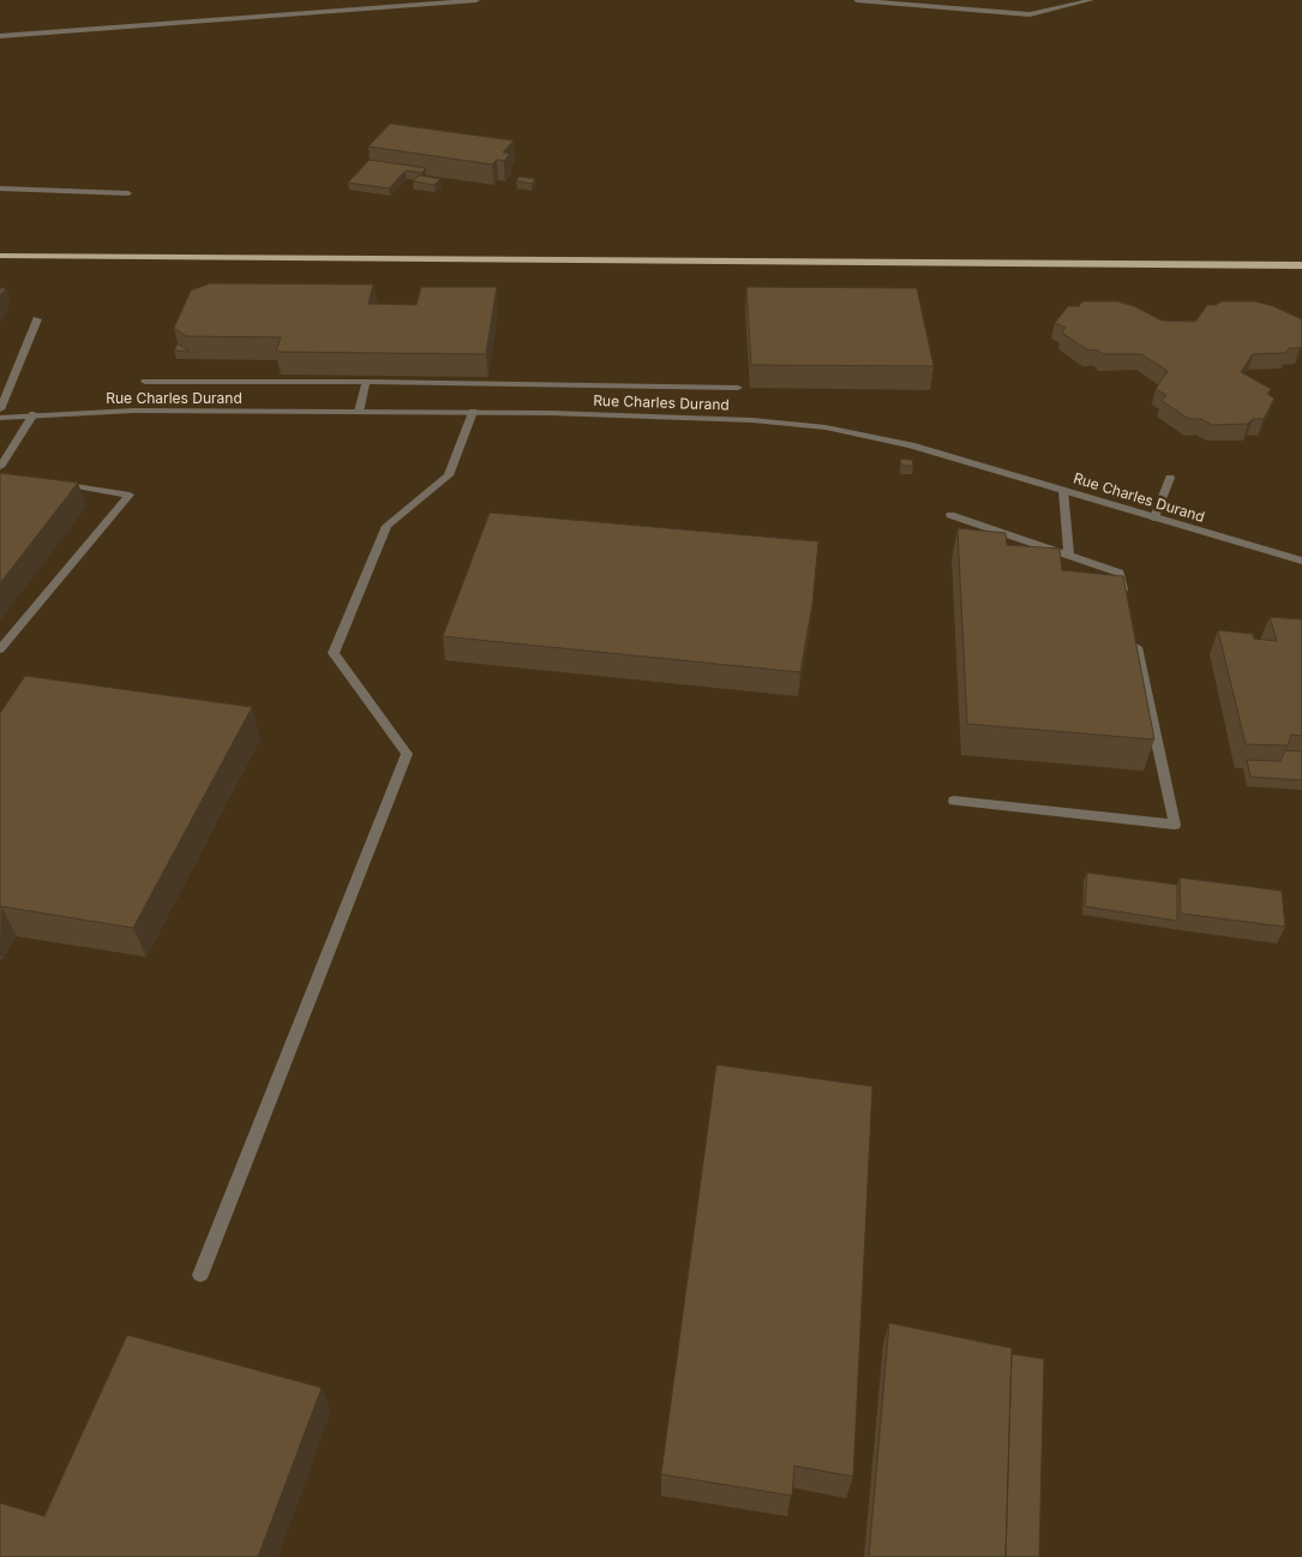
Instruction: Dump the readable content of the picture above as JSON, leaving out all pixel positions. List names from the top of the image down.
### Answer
{
  "streets": {
    "street": ["Rue Charles Durand"]
  }
}
